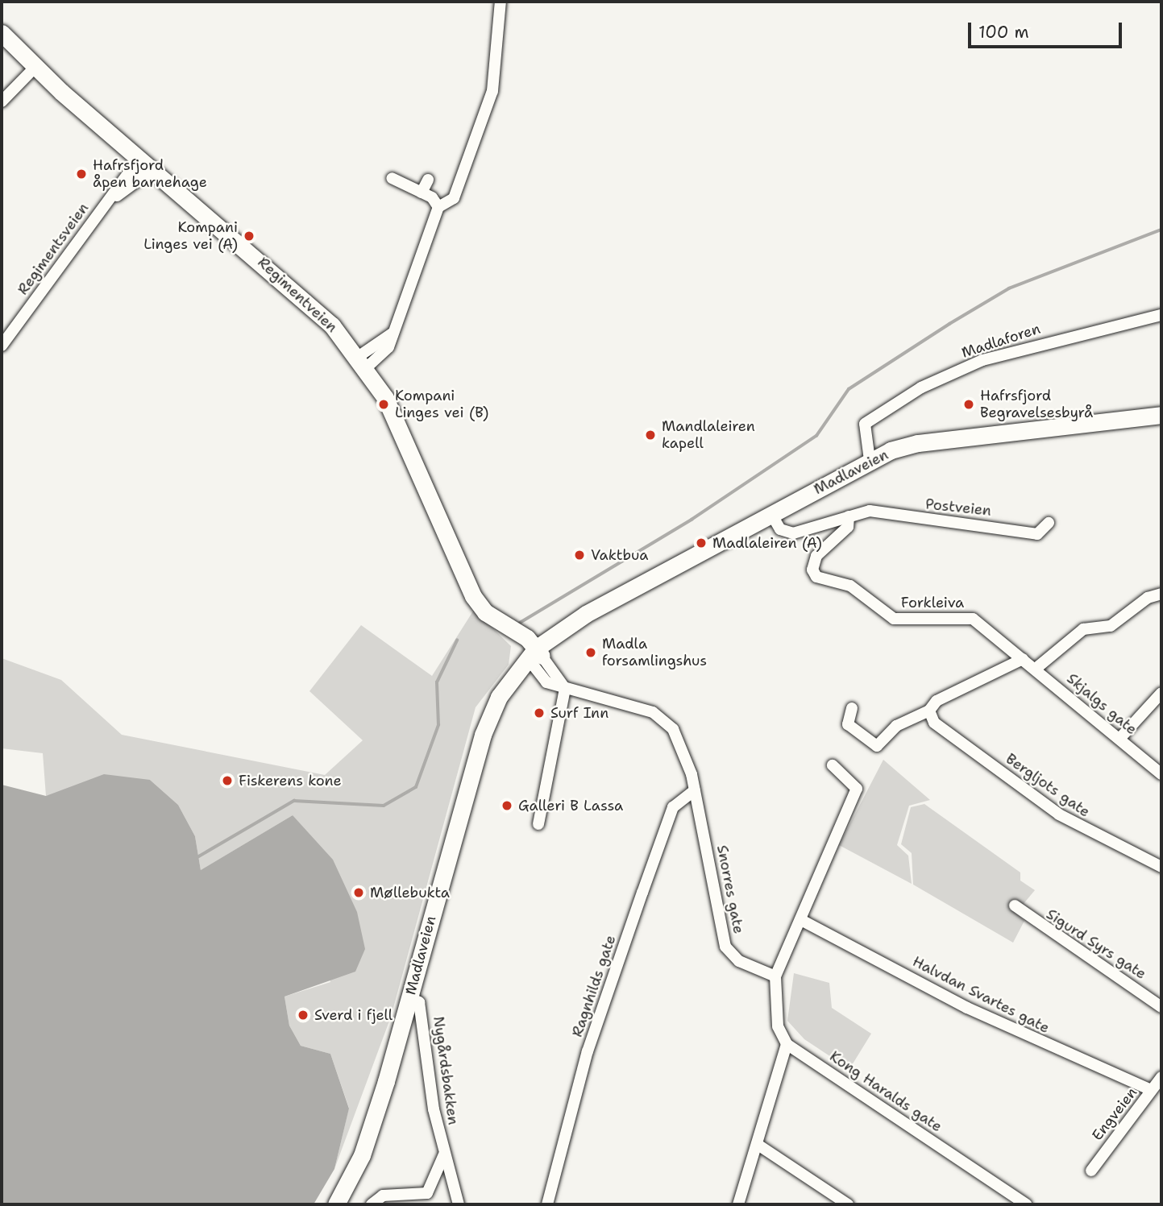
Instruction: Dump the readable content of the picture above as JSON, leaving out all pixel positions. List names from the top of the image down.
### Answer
{
  "streets": {
    "main road": ["Regimentveien", "Madlaveien"],
    "street": [
      "Regimentsveien",
      "Madlaforen",
      "Postveien",
      "Forkleiva",
      "Skjalgs gate",
      "Bergljots gate",
      "Snorres gate",
      "Sigurd Syrs gate",
      "Ragnhilds gate",
      "Halvdan Svartes gate",
      "Nygårdsbakken",
      "Kong Haralds gate",
      "Engveien"
    ]
  },
  "crossings": [
    ["Regimentsveien", "Regimentveien"],
    ["Regimentveien", "Madlaveien"],
    ["Regimentveien", "Snorres gate"],
    ["Madlaforen", "Madlaveien"],
    ["Madlaveien", "Postveien"],
    ["Madlaveien", "Snorres gate"],
    ["Madlaveien", "Nygårdsbakken"],
    ["Postveien", "Forkleiva"],
    ["Forkleiva", "Skjalgs gate"],
    ["Snorres gate", "Ragnhilds gate"],
    ["Halvdan Svartes gate", "Engveien"]
  ],
  "places": [
    "Hafrsfjord åpen barnehage",
    "Kompani Linges vei (A)",
    "Kompani Linges vei (B)",
    "Hafrsfjord Begravelsesbyrå",
    "Mandlaleiren kapell",
    "Madlaleiren (A)",
    "Vaktbua",
    "Madla forsamlingshus",
    "Surf Inn",
    "Fiskerens kone",
    "Galleri B Lassa",
    "Møllebukta",
    "Sverd i fjell"
  ],
  "scale_bar": "100 m"
}
